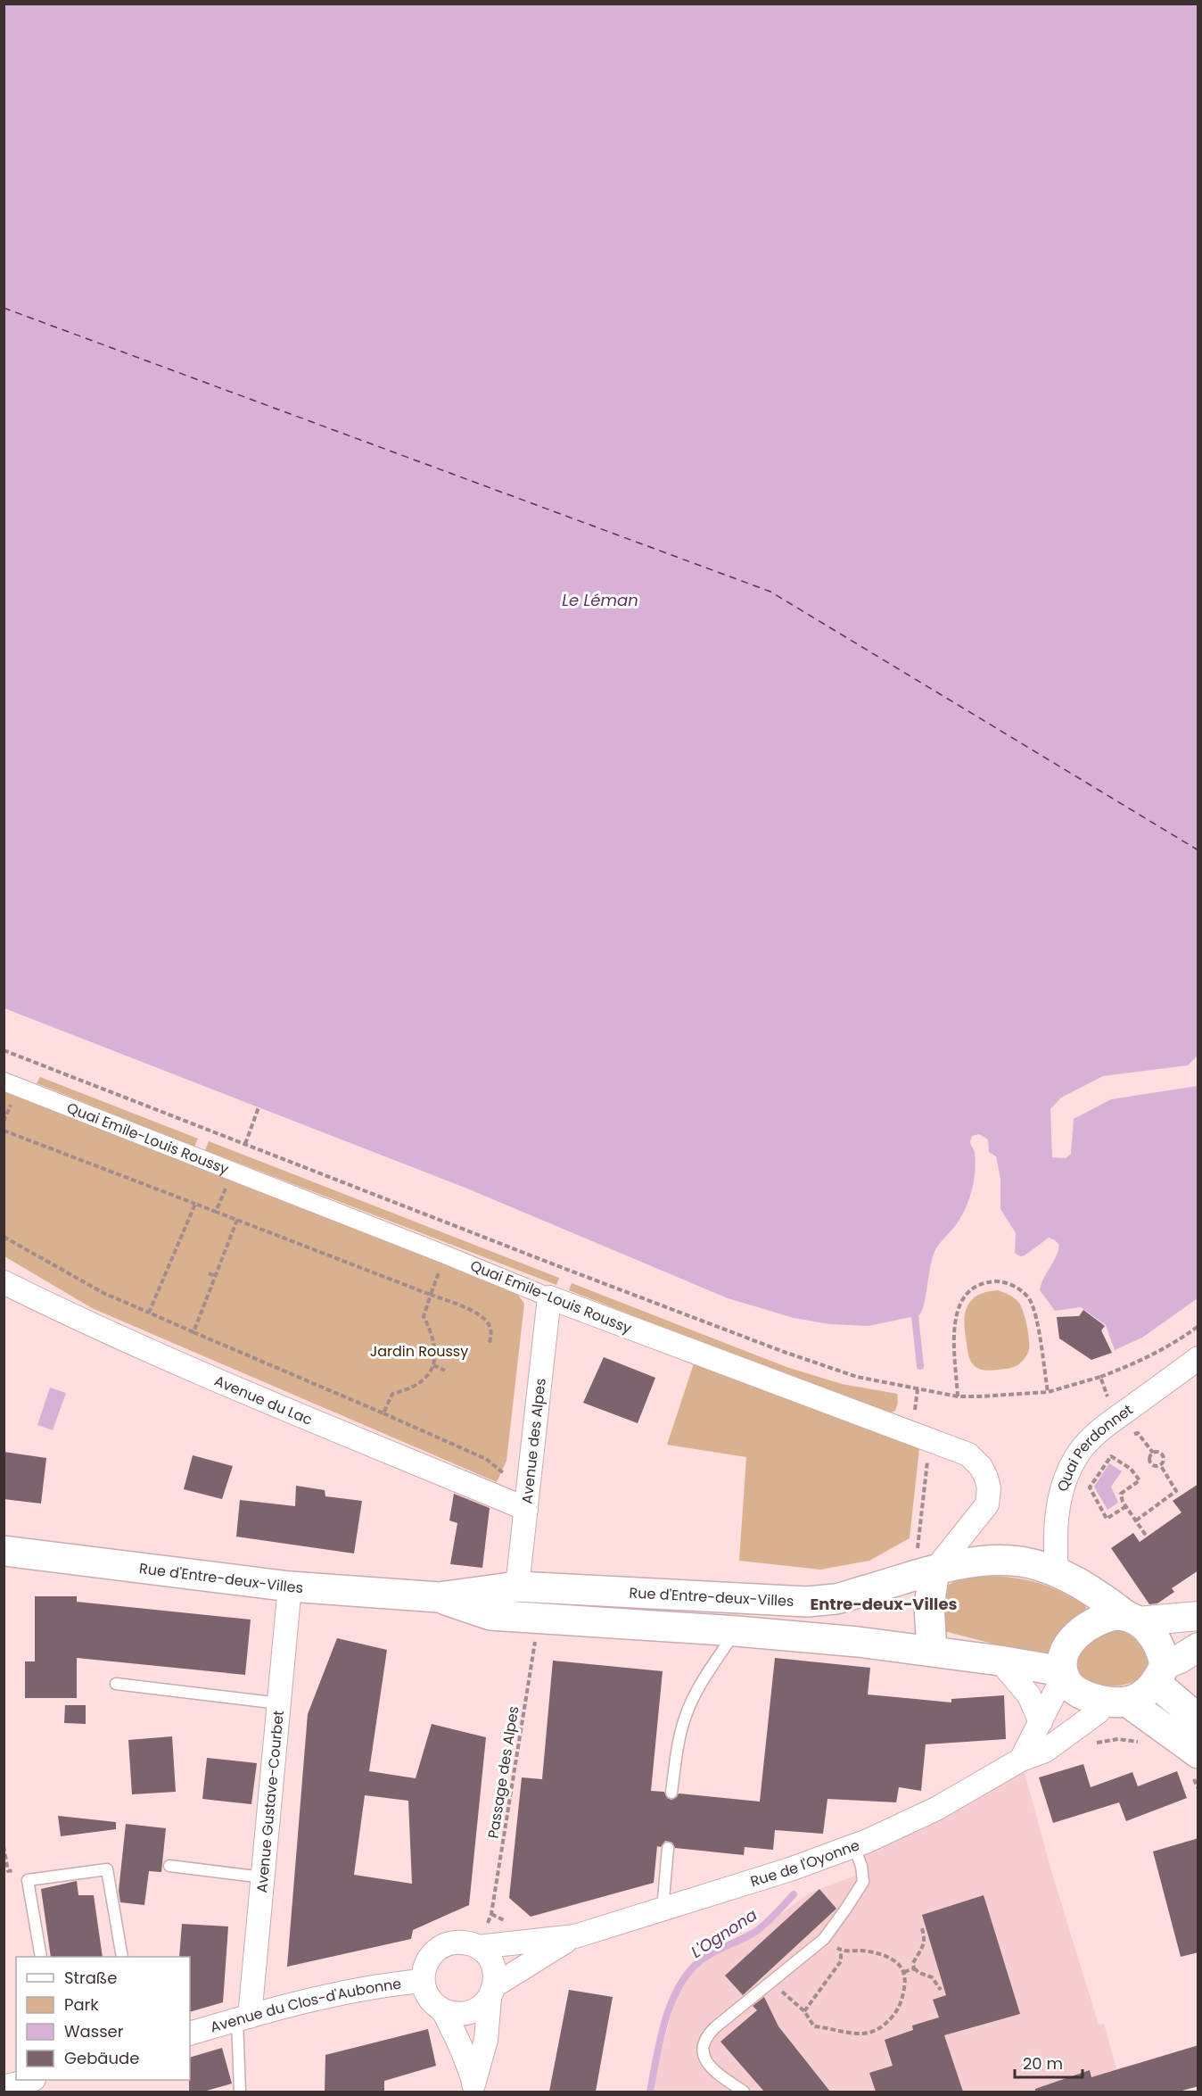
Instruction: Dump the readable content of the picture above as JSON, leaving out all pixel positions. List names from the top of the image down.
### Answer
{
  "streets": {
    "main road": ["Rue d'Entre-deux-Villes"],
    "street": [
      "Quai Emile-Louis Roussy",
      "Avenue du Lac",
      "Avenue des Alpes",
      "Quai Perdonnet",
      "Avenue Gustave-Courbet",
      "Rue de l'Oyonne",
      "Avenue du Clos-d'Aubonne"
    ],
    "path": ["Passage des Alpes"]
  },
  "crossings": [
    ["Quai Emile-Louis Roussy", "Avenue des Alpes"],
    ["Quai Emile-Louis Roussy", "Rue d'Entre-deux-Villes"],
    ["Avenue du Lac", "Avenue des Alpes"],
    ["Avenue des Alpes", "Rue d'Entre-deux-Villes"],
    ["Quai Perdonnet", "Rue d'Entre-deux-Villes"],
    ["Rue d'Entre-deux-Villes", "Avenue Gustave-Courbet"],
    ["Rue d'Entre-deux-Villes", "Rue de l'Oyonne"],
    ["Avenue Gustave-Courbet", "Avenue du Clos-d'Aubonne"],
    ["Rue de l'Oyonne", "Avenue du Clos-d'Aubonne"]
  ],
  "districts": ["Entre-deux-Villes"],
  "water": ["Le Léman", "L'Ognona"],
  "parks": ["Jardin Roussy"],
  "legend": [
    "Straße",
    "Park",
    "Wasser",
    "Gebäude"
  ],
  "scale_bar": "20 m"
}
